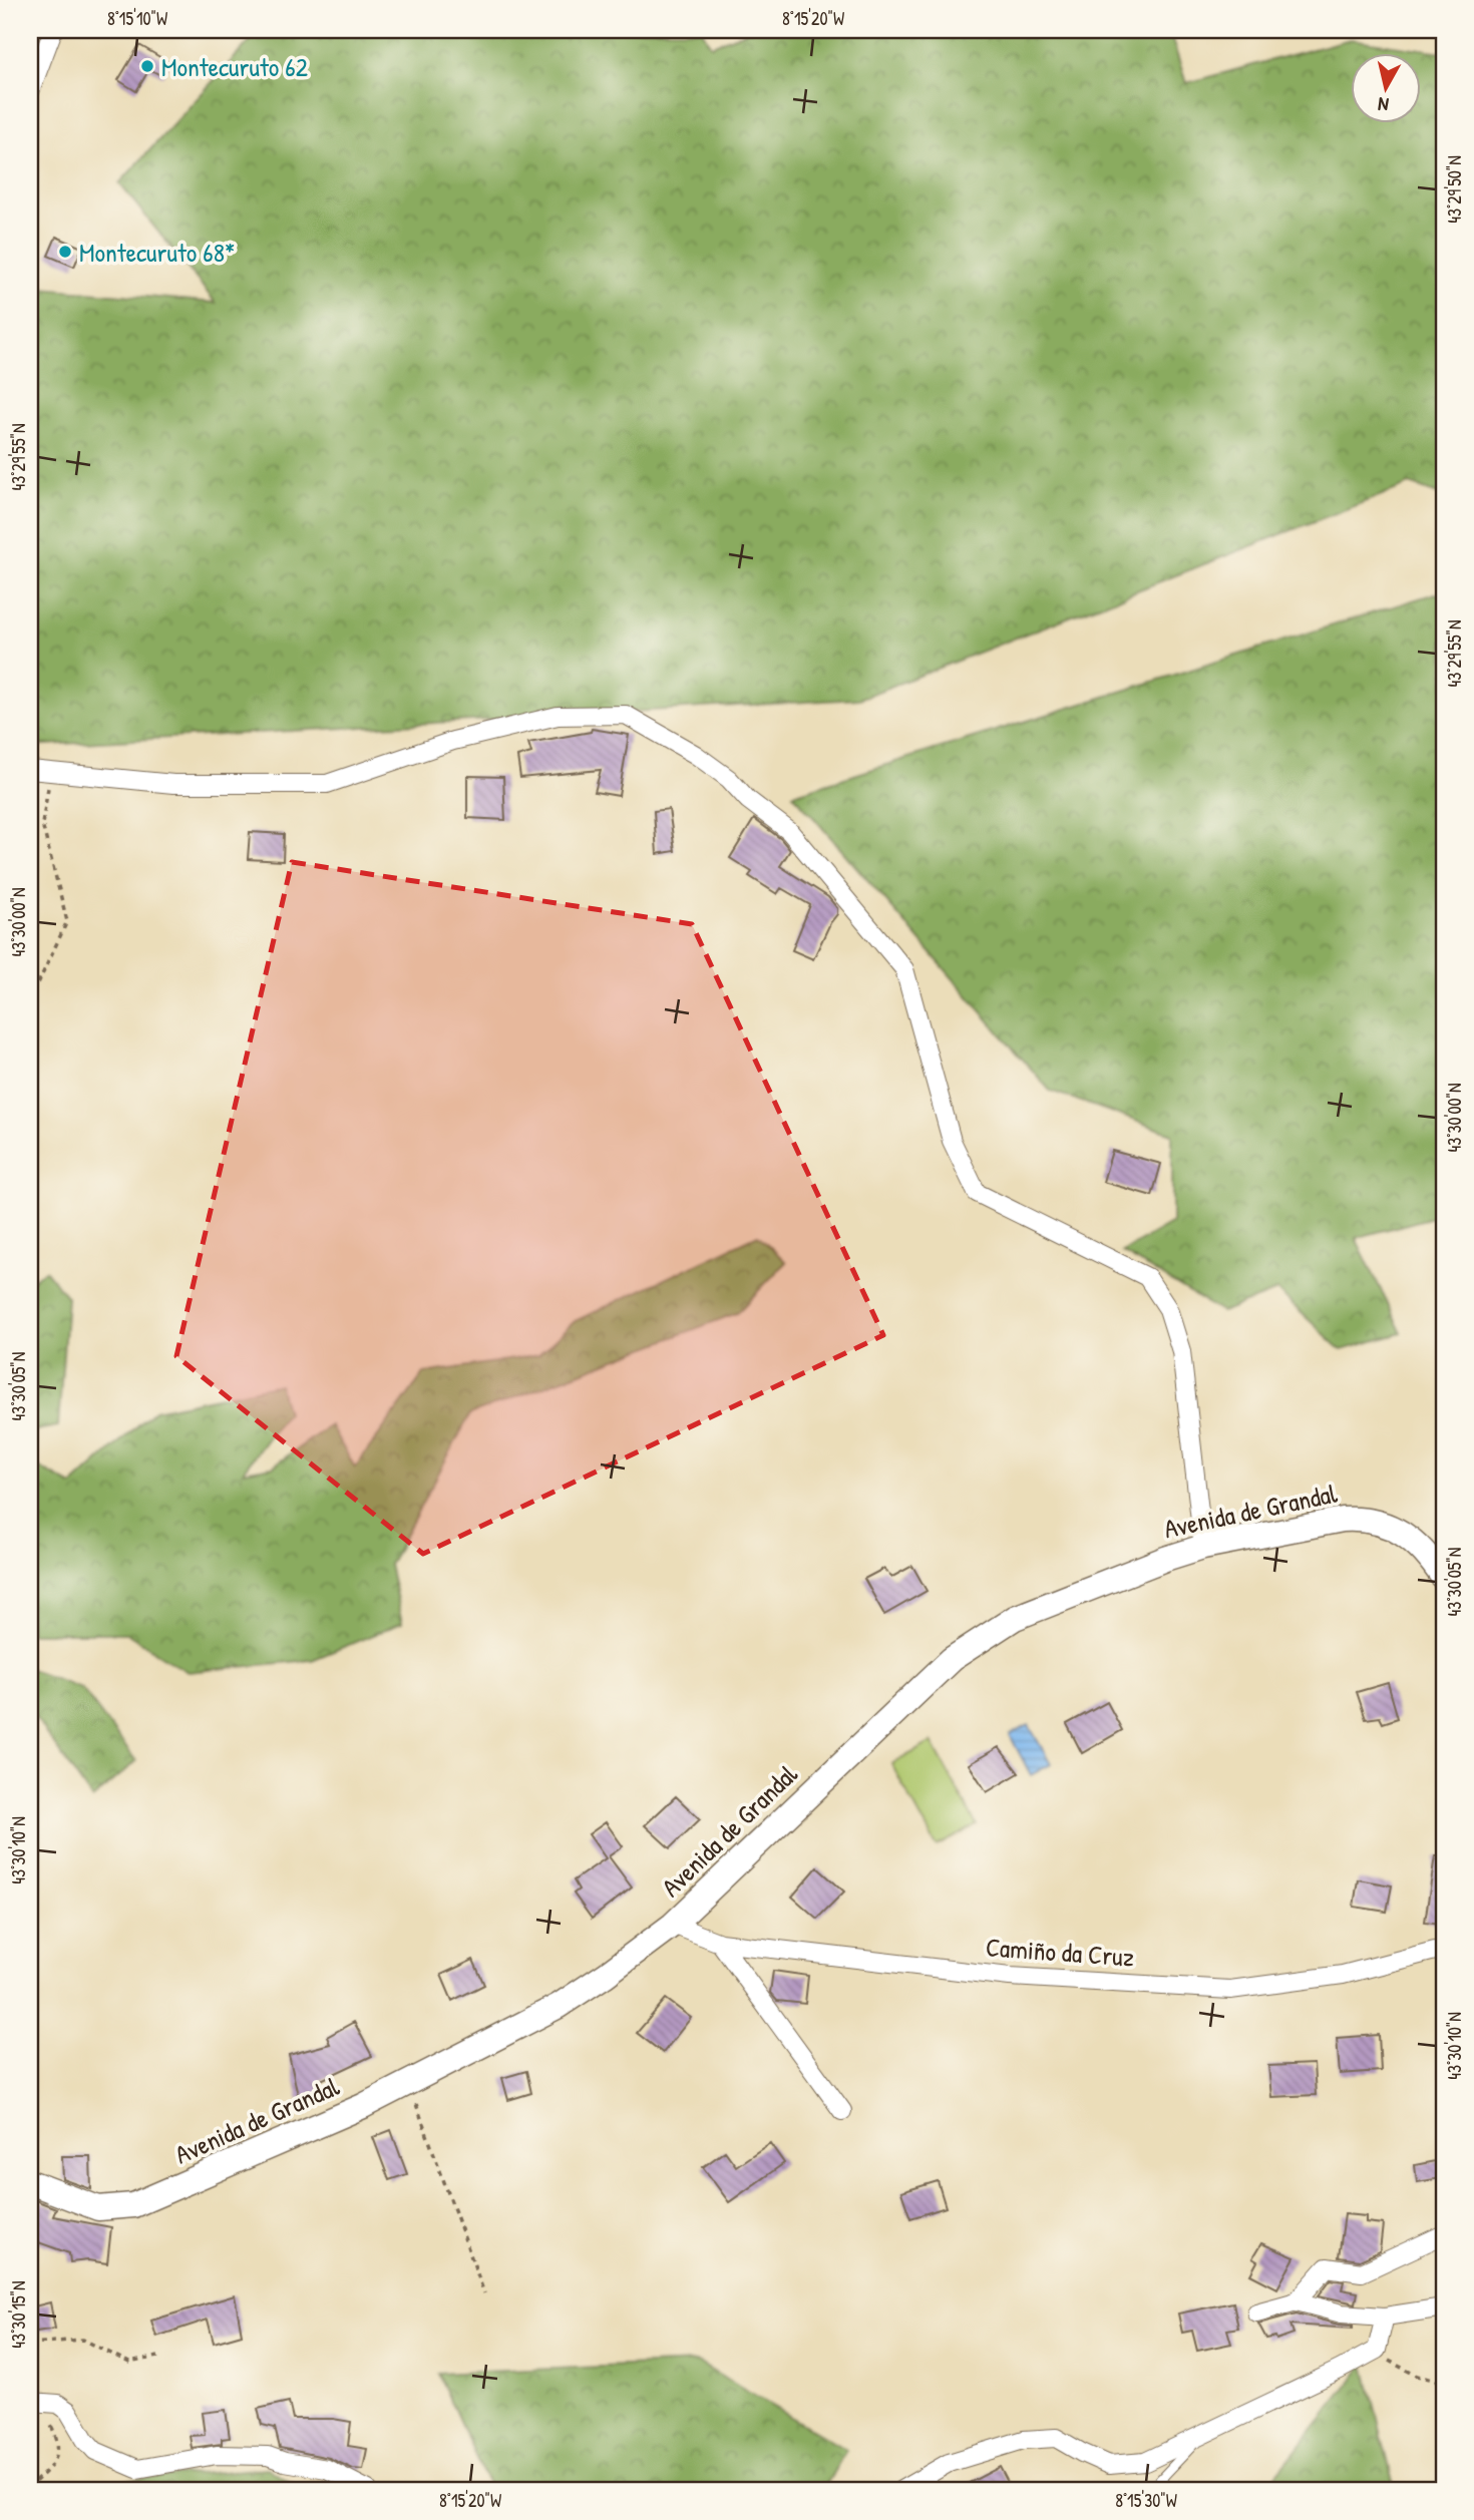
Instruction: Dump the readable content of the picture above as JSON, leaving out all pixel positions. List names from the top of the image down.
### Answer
{
  "streets": {
    "street": ["Avenida de Grandal", "Camiño da Cruz"]
  },
  "crossings": [
    ["Avenida de Grandal", "Camiño da Cruz"]
  ],
  "places": ["Montecuruto 62", "Montecuruto 68*"],
  "north": "bottom",
  "coordinates": [
    "8°15'10\"W",
    "8°15'20\"W",
    "43°29'50\"N",
    "43°29'55\"N",
    "43°30'00\"N",
    "43°30'05\"N",
    "43°30'10\"N",
    "43°30'15\"N",
    "8°15'30\"W"
  ]
}
